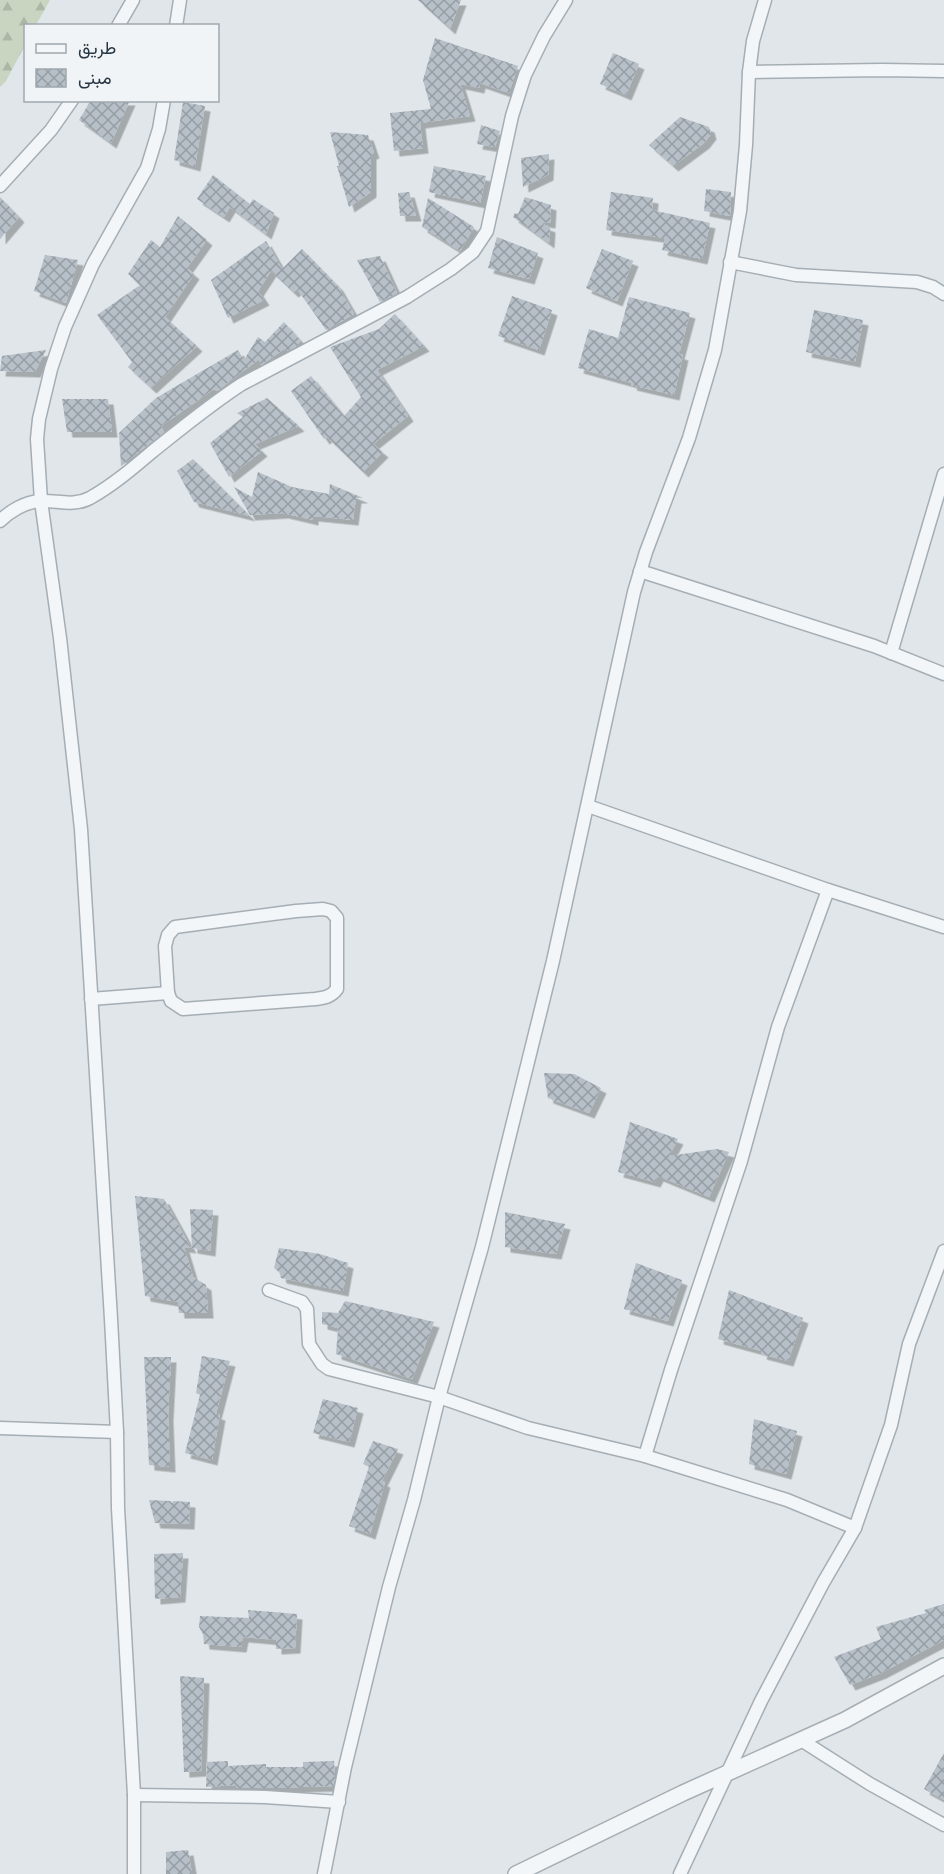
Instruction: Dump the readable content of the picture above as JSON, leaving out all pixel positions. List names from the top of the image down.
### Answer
{
  "legend": ["طريق", "مبنى"]
}
